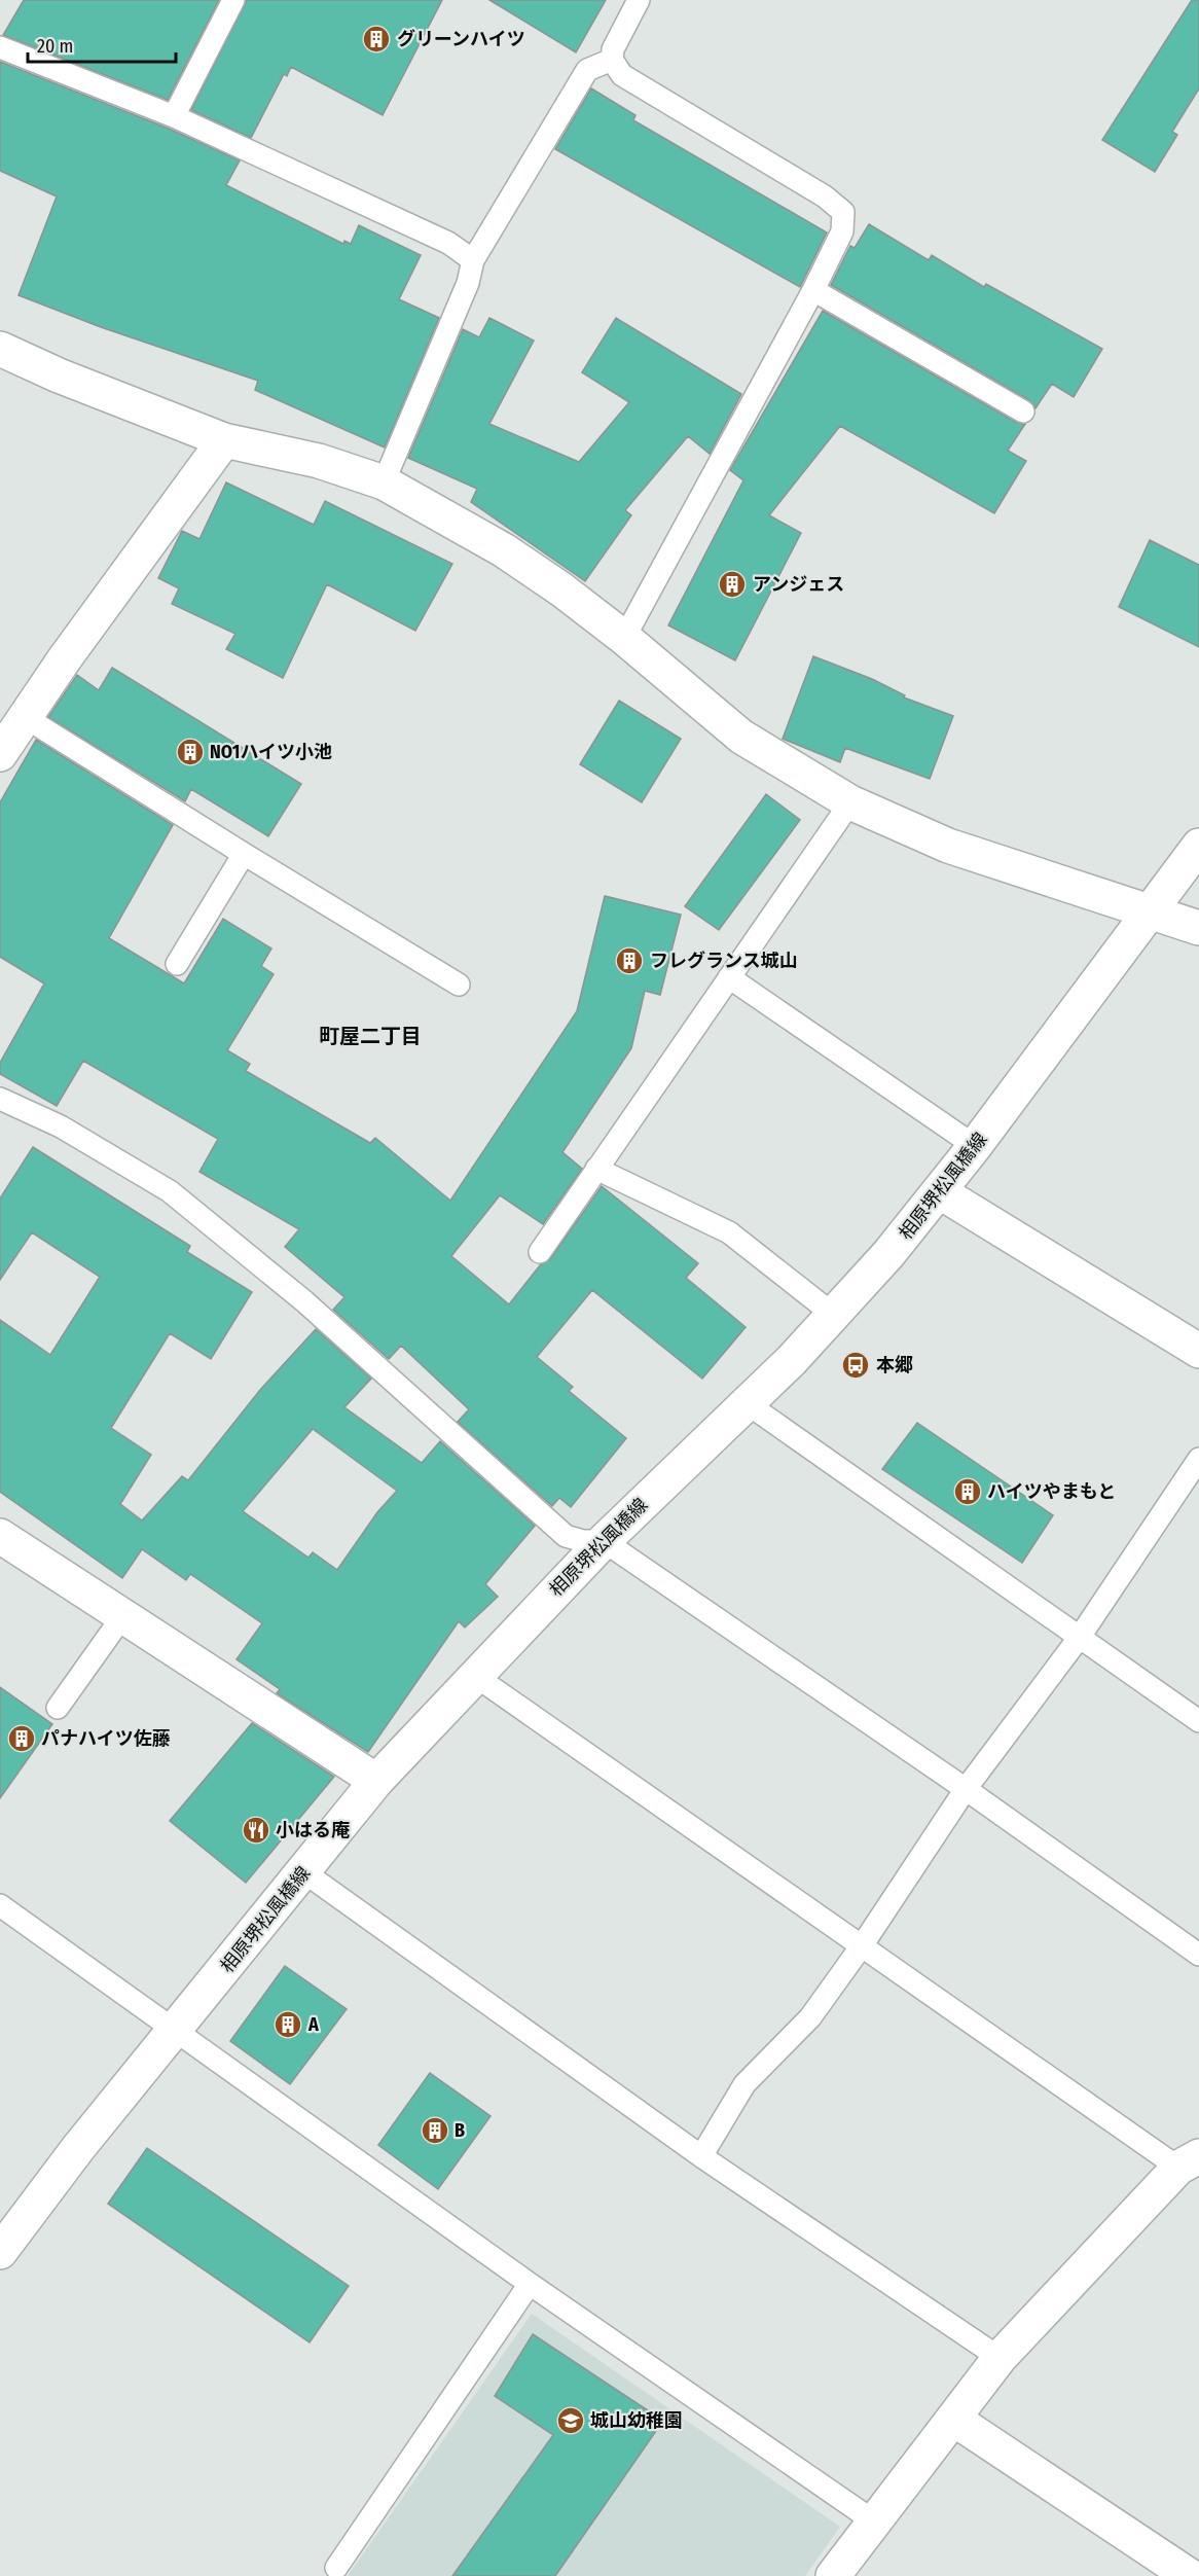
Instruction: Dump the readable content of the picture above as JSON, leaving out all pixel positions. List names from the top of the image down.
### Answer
{
  "streets": {
    "street": ["相原堺松風橋線"]
  },
  "districts": ["町屋二丁目"],
  "places": {
    "building": [
      "グリーンハイツ",
      "アンジェス",
      "NO1ハイツ小池",
      "フレグランス城山",
      "ハイツやまもと",
      "パナハイツ佐藤",
      "A",
      "B"
    ],
    "bus stop": ["本郷"],
    "restaurant": ["小はる庵"],
    "school or university": ["城山幼稚園"]
  },
  "scale_bar": "20 m"
}
